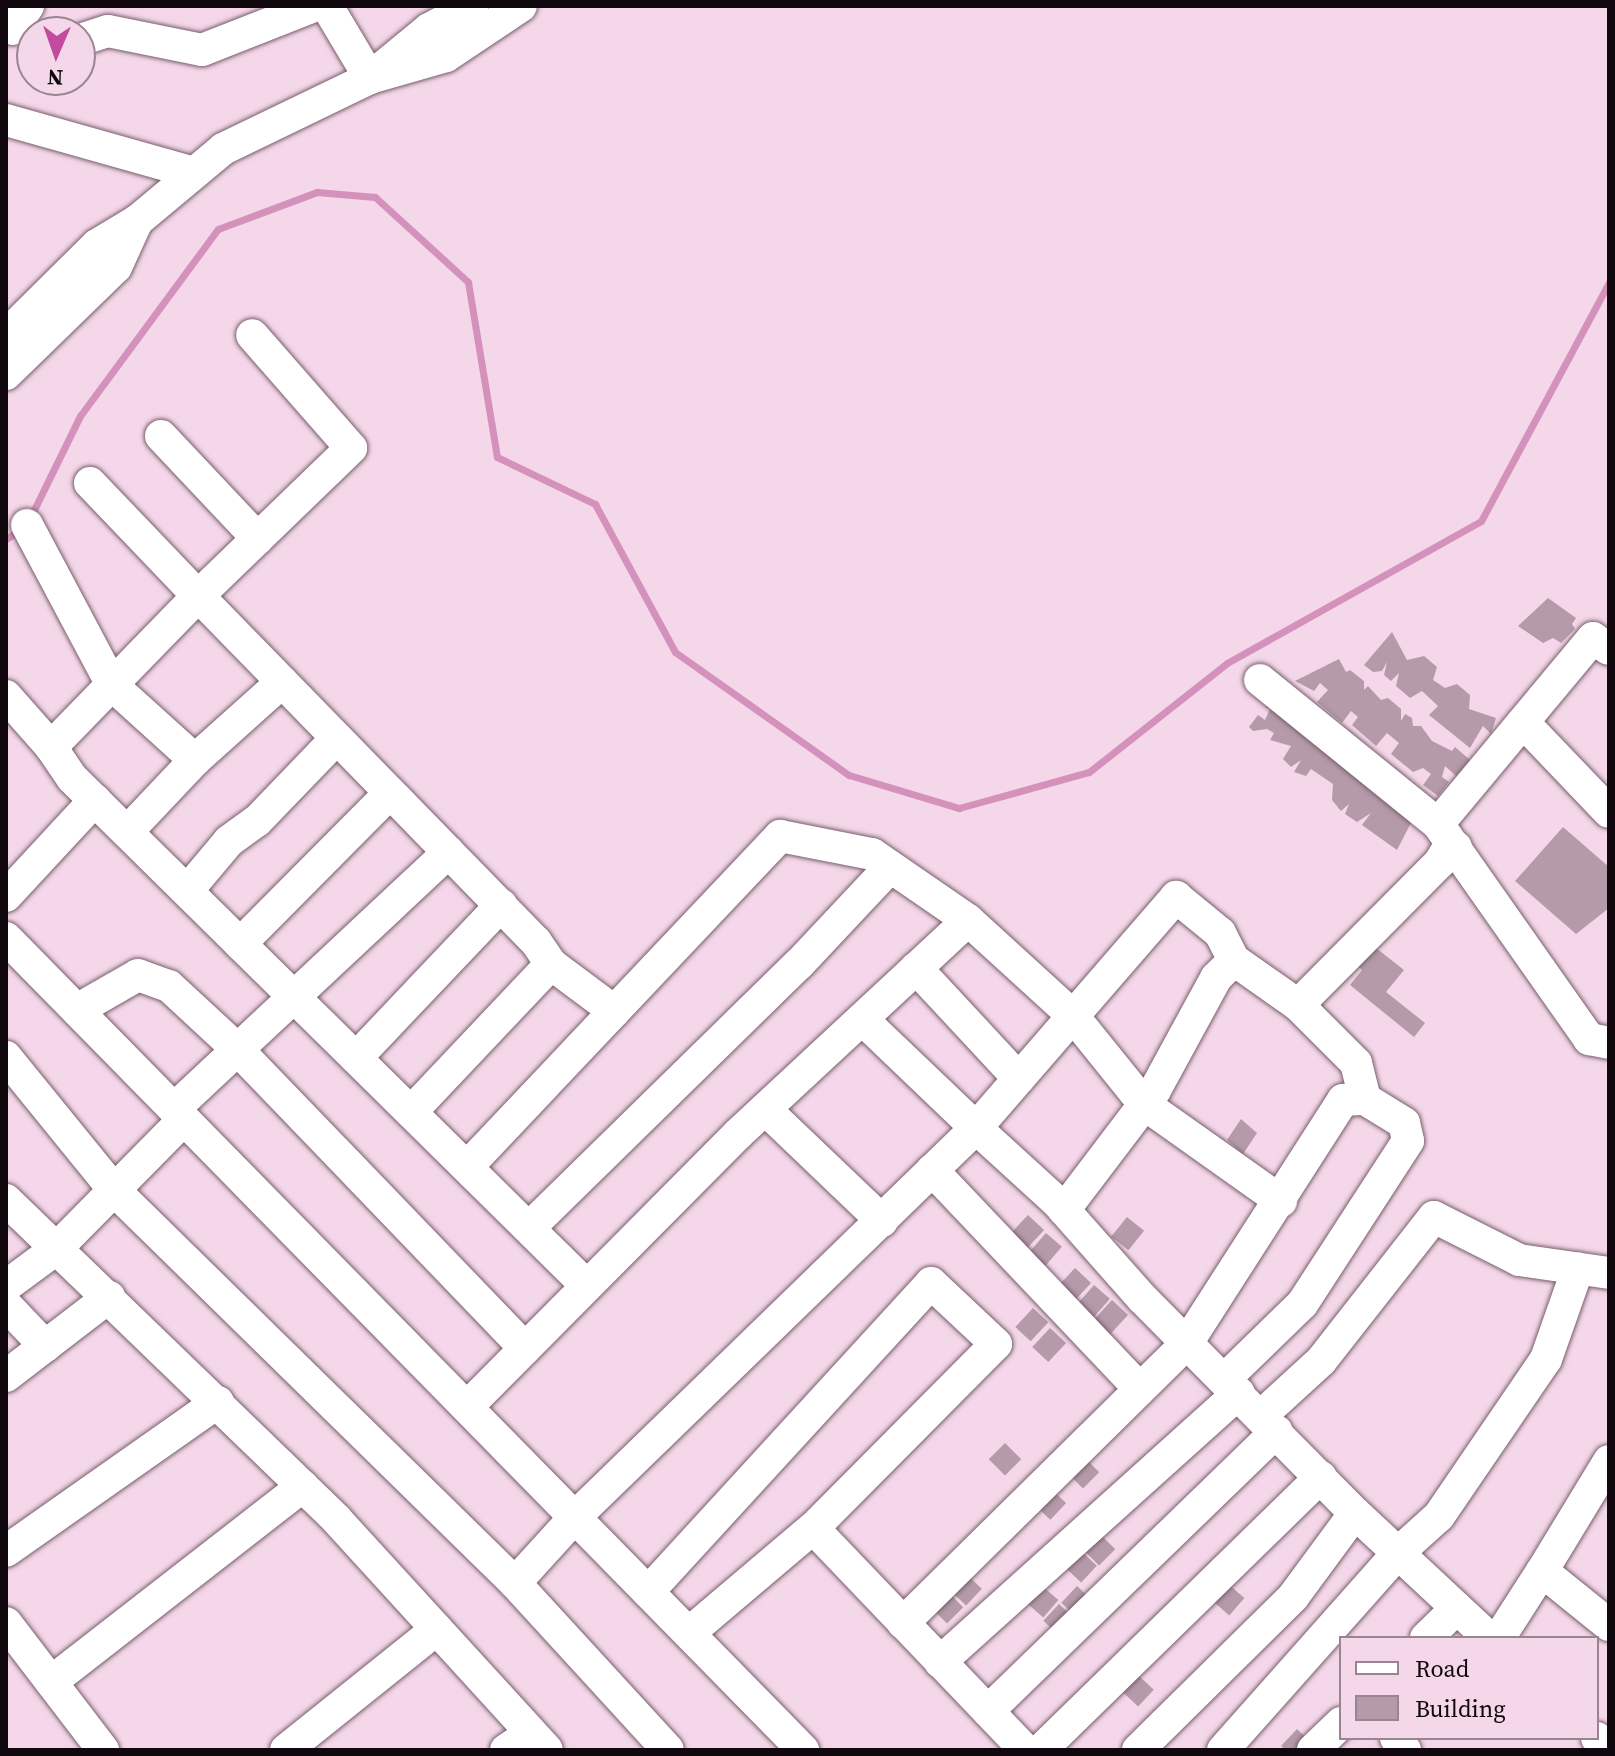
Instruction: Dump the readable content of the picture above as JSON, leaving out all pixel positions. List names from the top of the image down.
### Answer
{
  "legend": ["Road", "Building"],
  "north": "bottom"
}
